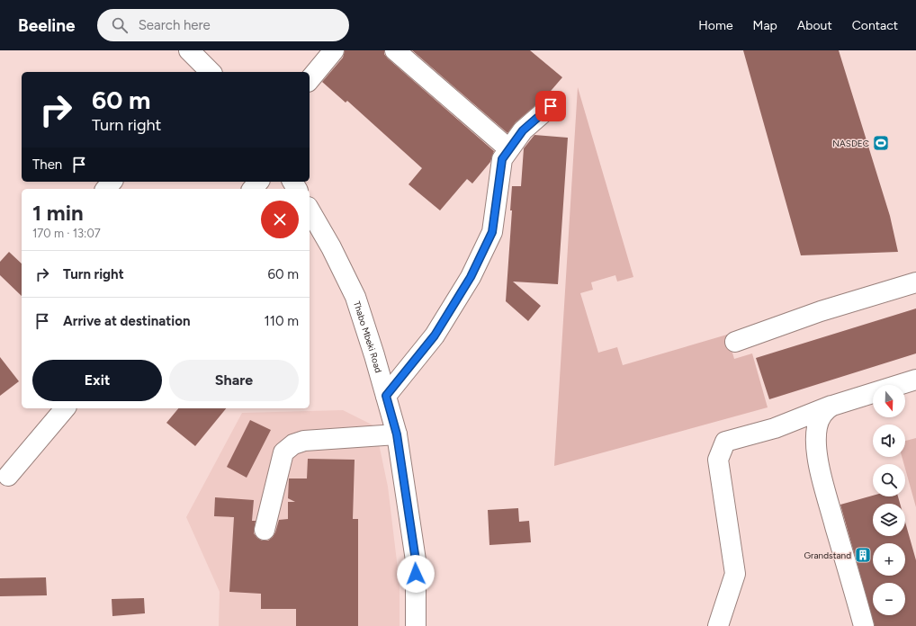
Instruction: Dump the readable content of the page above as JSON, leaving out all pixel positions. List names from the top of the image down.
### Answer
{
  "streets": {
    "main road": ["Thabo Mbeki Road"]
  },
  "places": {
    "sports": ["NASDEC"],
    "building": ["Grandstand"]
  },
  "north": "bottom",
  "page": {
    "header": "Beeline",
    "search": "Search here",
    "nav": [
      "Home",
      "Map",
      "About",
      "Contact"
    ],
    "turn": ["60 m", "Turn right"],
    "then": "Then",
    "heading": ["1 min", "170 m · 13:07"],
    "list": [
      {
        "name": "Turn right",
        "value": "60 m"
      },
      {
        "name": "Arrive at destination",
        "value": "110 m"
      }
    ],
    "buttons": ["Exit", "Share"],
    "map_buttons": ["+", "−"]
  }
}
